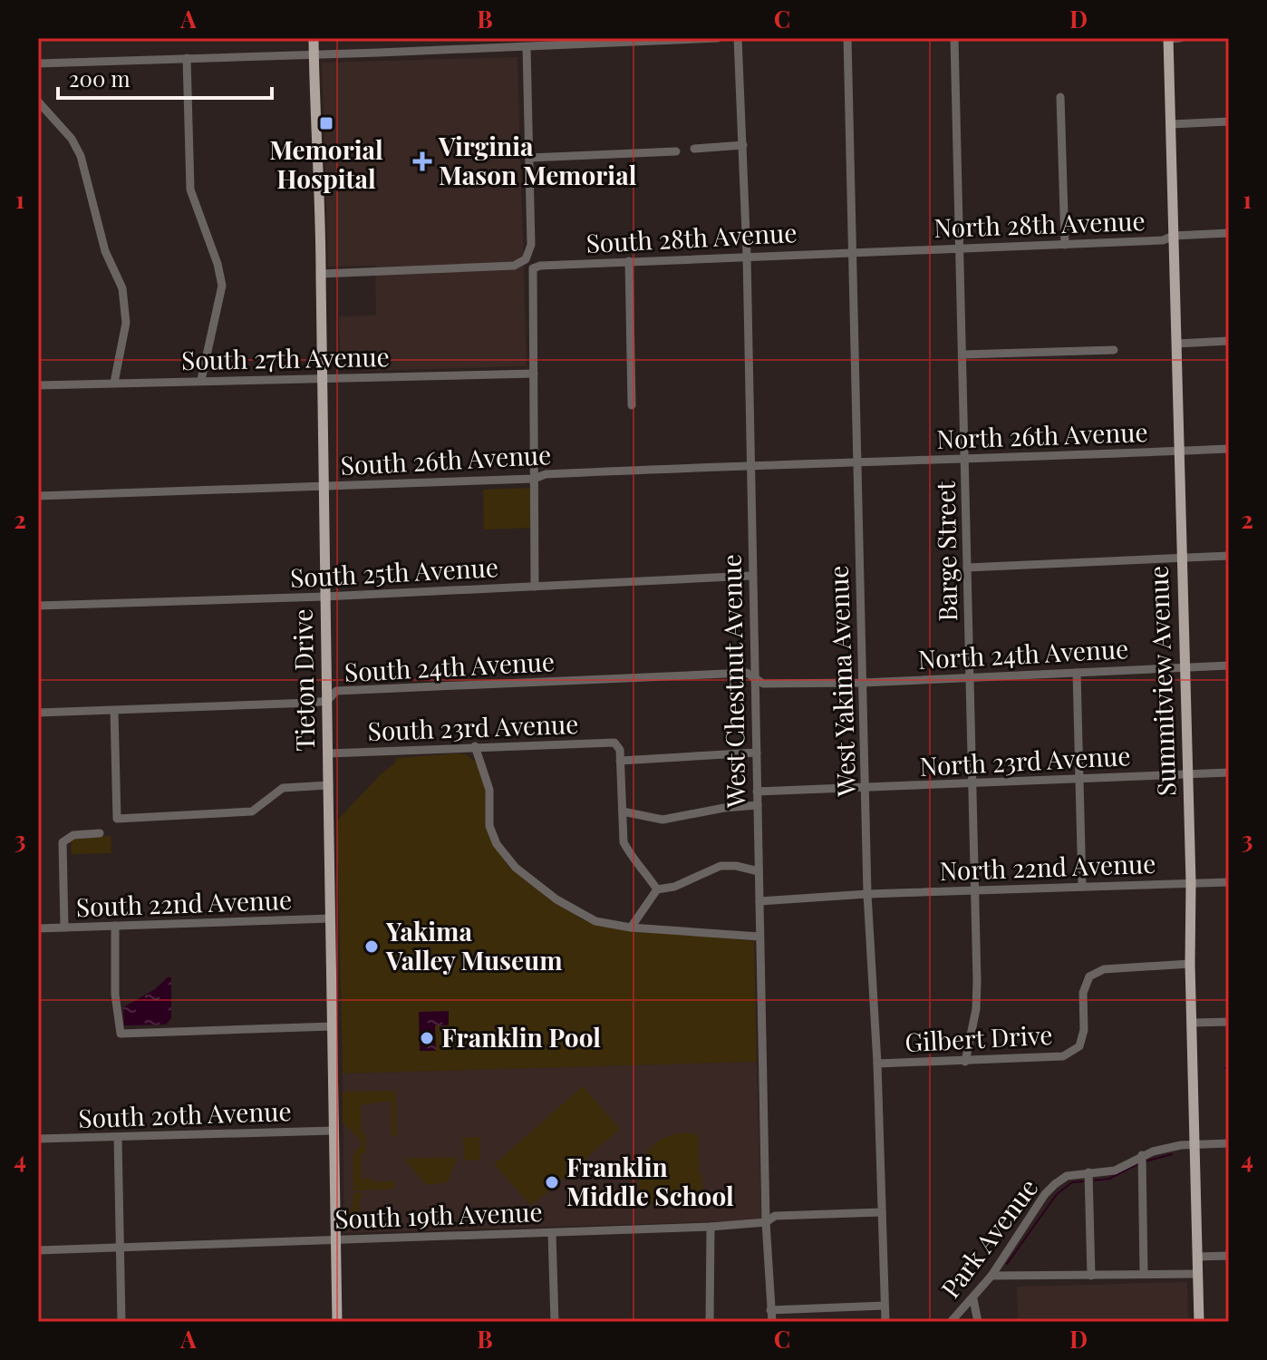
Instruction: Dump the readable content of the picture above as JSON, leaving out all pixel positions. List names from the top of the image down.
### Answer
{
  "streets": {
    "main road": ["Tieton Drive", "Summitview Avenue"],
    "street": [
      "North 28th Avenue",
      "South 28th Avenue",
      "South 27th Avenue",
      "North 26th Avenue",
      "South 26th Avenue",
      "Barge Street",
      "South 25th Avenue",
      "North 24th Avenue",
      "South 24th Avenue",
      "West Chestnut Avenue",
      "West Yakima Avenue",
      "South 23rd Avenue",
      "North 23rd Avenue",
      "North 22nd Avenue",
      "South 22nd Avenue",
      "Gilbert Drive",
      "South 20th Avenue",
      "South 19th Avenue",
      "Park Avenue"
    ]
  },
  "crossings": [
    ["North 28th Avenue", "South 28th Avenue"],
    ["North 28th Avenue", "Barge Street"],
    ["North 28th Avenue", "West Yakima Avenue"],
    ["North 28th Avenue", "Summitview Avenue"],
    ["South 28th Avenue", "South 27th Avenue"],
    ["South 28th Avenue", "West Chestnut Avenue"],
    ["South 28th Avenue", "West Yakima Avenue"],
    ["South 27th Avenue", "Tieton Drive"],
    ["North 26th Avenue", "South 26th Avenue"],
    ["North 26th Avenue", "Barge Street"],
    ["North 26th Avenue", "West Yakima Avenue"],
    ["North 26th Avenue", "Summitview Avenue"],
    ["South 26th Avenue", "Tieton Drive"],
    ["South 26th Avenue", "West Chestnut Avenue"],
    ["South 26th Avenue", "West Yakima Avenue"],
    ["Barge Street", "North 24th Avenue"],
    ["Barge Street", "North 23rd Avenue"],
    ["Barge Street", "North 22nd Avenue"],
    ["Barge Street", "Gilbert Drive"],
    ["South 25th Avenue", "Tieton Drive"],
    ["South 25th Avenue", "West Chestnut Avenue"],
    ["North 24th Avenue", "South 24th Avenue"],
    ["North 24th Avenue", "West Yakima Avenue"],
    ["North 24th Avenue", "Summitview Avenue"],
    ["South 24th Avenue", "Tieton Drive"],
    ["South 24th Avenue", "West Chestnut Avenue"],
    ["South 24th Avenue", "West Yakima Avenue"],
    ["Tieton Drive", "South 23rd Avenue"],
    ["Tieton Drive", "South 22nd Avenue"],
    ["Tieton Drive", "South 20th Avenue"],
    ["Tieton Drive", "South 19th Avenue"],
    ["West Chestnut Avenue", "South 19th Avenue"],
    ["West Yakima Avenue", "North 23rd Avenue"],
    ["West Yakima Avenue", "North 22nd Avenue"],
    ["West Yakima Avenue", "Gilbert Drive"],
    ["West Yakima Avenue", "South 19th Avenue"],
    ["Summitview Avenue", "North 23rd Avenue"],
    ["Summitview Avenue", "North 22nd Avenue"],
    ["Summitview Avenue", "Gilbert Drive"],
    ["Summitview Avenue", "Park Avenue"]
  ],
  "places": {
    "transit": ["Memorial Hospital"],
    "health": ["Virginia Mason Memorial"],
    "other": ["Yakima Valley Museum", "Franklin Pool", "Franklin Middle School"]
  },
  "scale_bar": "200 m",
  "grid": {
    "columns": [
      "A",
      "B",
      "C",
      "D"
    ],
    "rows": [
      "1",
      "2",
      "3",
      "4"
    ]
  }
}
